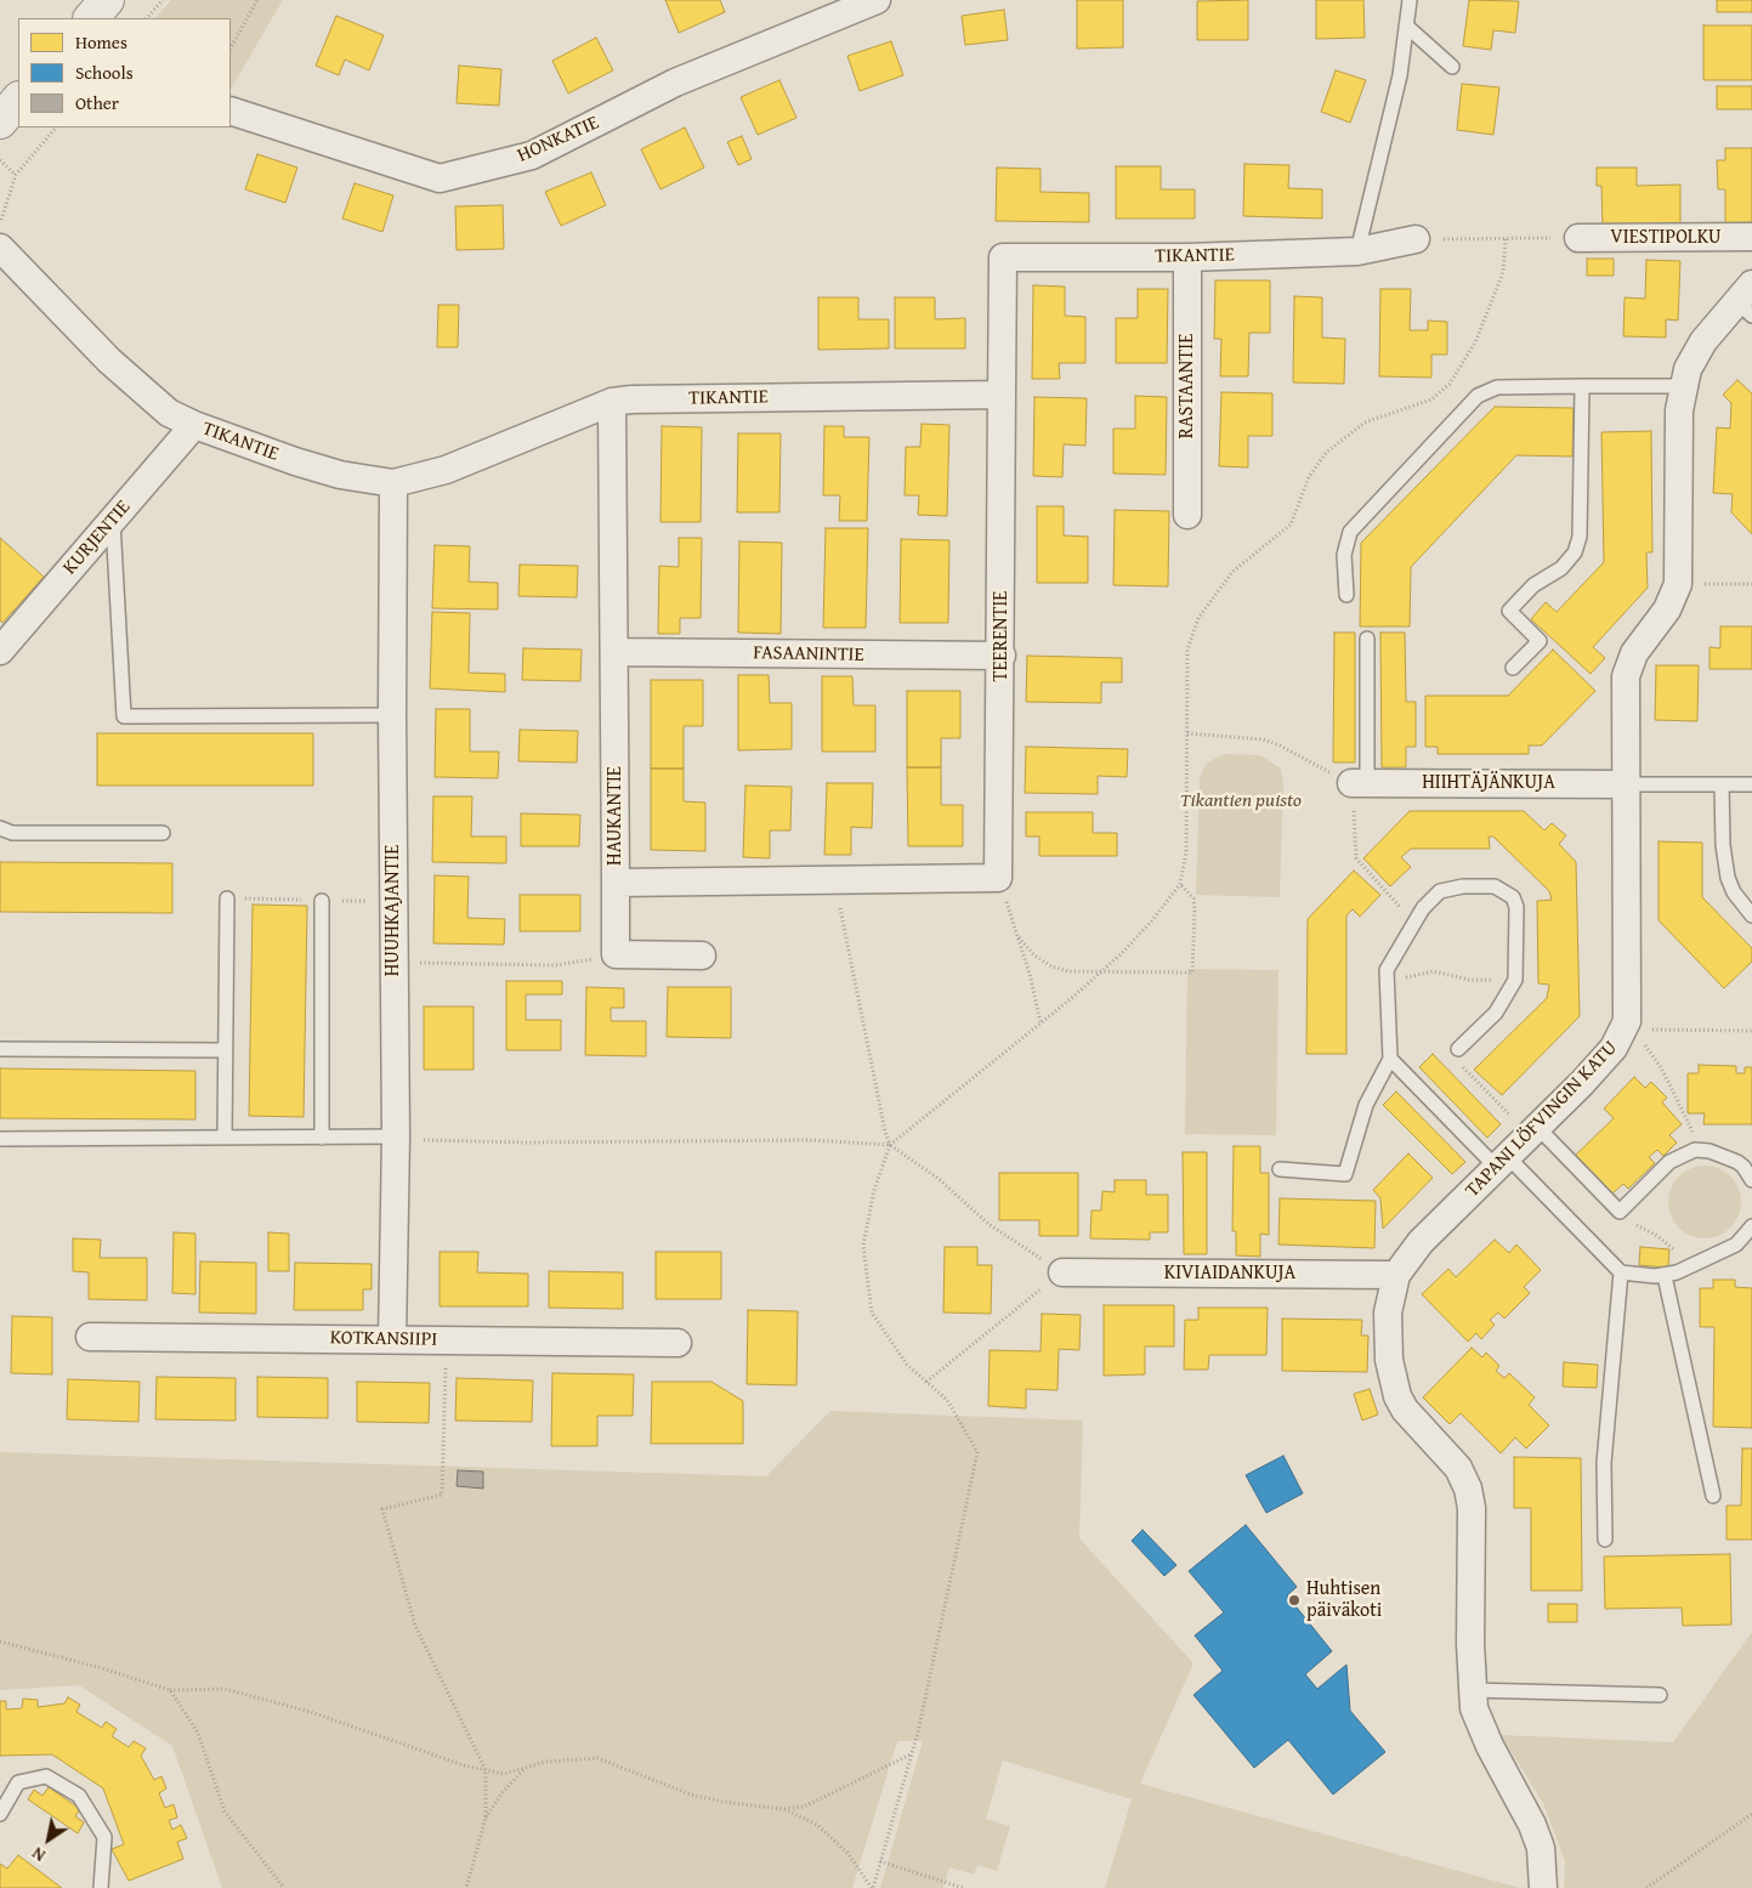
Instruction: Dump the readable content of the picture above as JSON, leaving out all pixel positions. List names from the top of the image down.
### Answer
{
  "streets": {
    "street": [
      "HONKATIE",
      "VIESTIPOLKU",
      "TIKANTIE",
      "RASTAANTIE",
      "KURJENTIE",
      "TEERENTIE",
      "FASAANINTIE",
      "HIIHTÄJÄNKUJA",
      "HAUKANTIE",
      "HUUHKAJANTIE",
      "TAPANI LÖFVINGIN KATU",
      "KIVIAIDANKUJA",
      "KOTKANSIIPI"
    ]
  },
  "crossings": [
    ["TIKANTIE", "RASTAANTIE"],
    ["TIKANTIE", "KURJENTIE"],
    ["TIKANTIE", "TEERENTIE"],
    ["TIKANTIE", "HAUKANTIE"],
    ["TIKANTIE", "HUUHKAJANTIE"],
    ["TEERENTIE", "FASAANINTIE"],
    ["TEERENTIE", "HAUKANTIE"],
    ["FASAANINTIE", "HAUKANTIE"],
    ["HIIHTÄJÄNKUJA", "TAPANI LÖFVINGIN KATU"],
    ["HUUHKAJANTIE", "KOTKANSIIPI"],
    ["TAPANI LÖFVINGIN KATU", "KIVIAIDANKUJA"]
  ],
  "parks": ["Tikantien puisto"],
  "places": ["Huhtisen päiväkoti"],
  "legend": ["Homes", "Schools", "Other"],
  "north": "bottom left"
}
